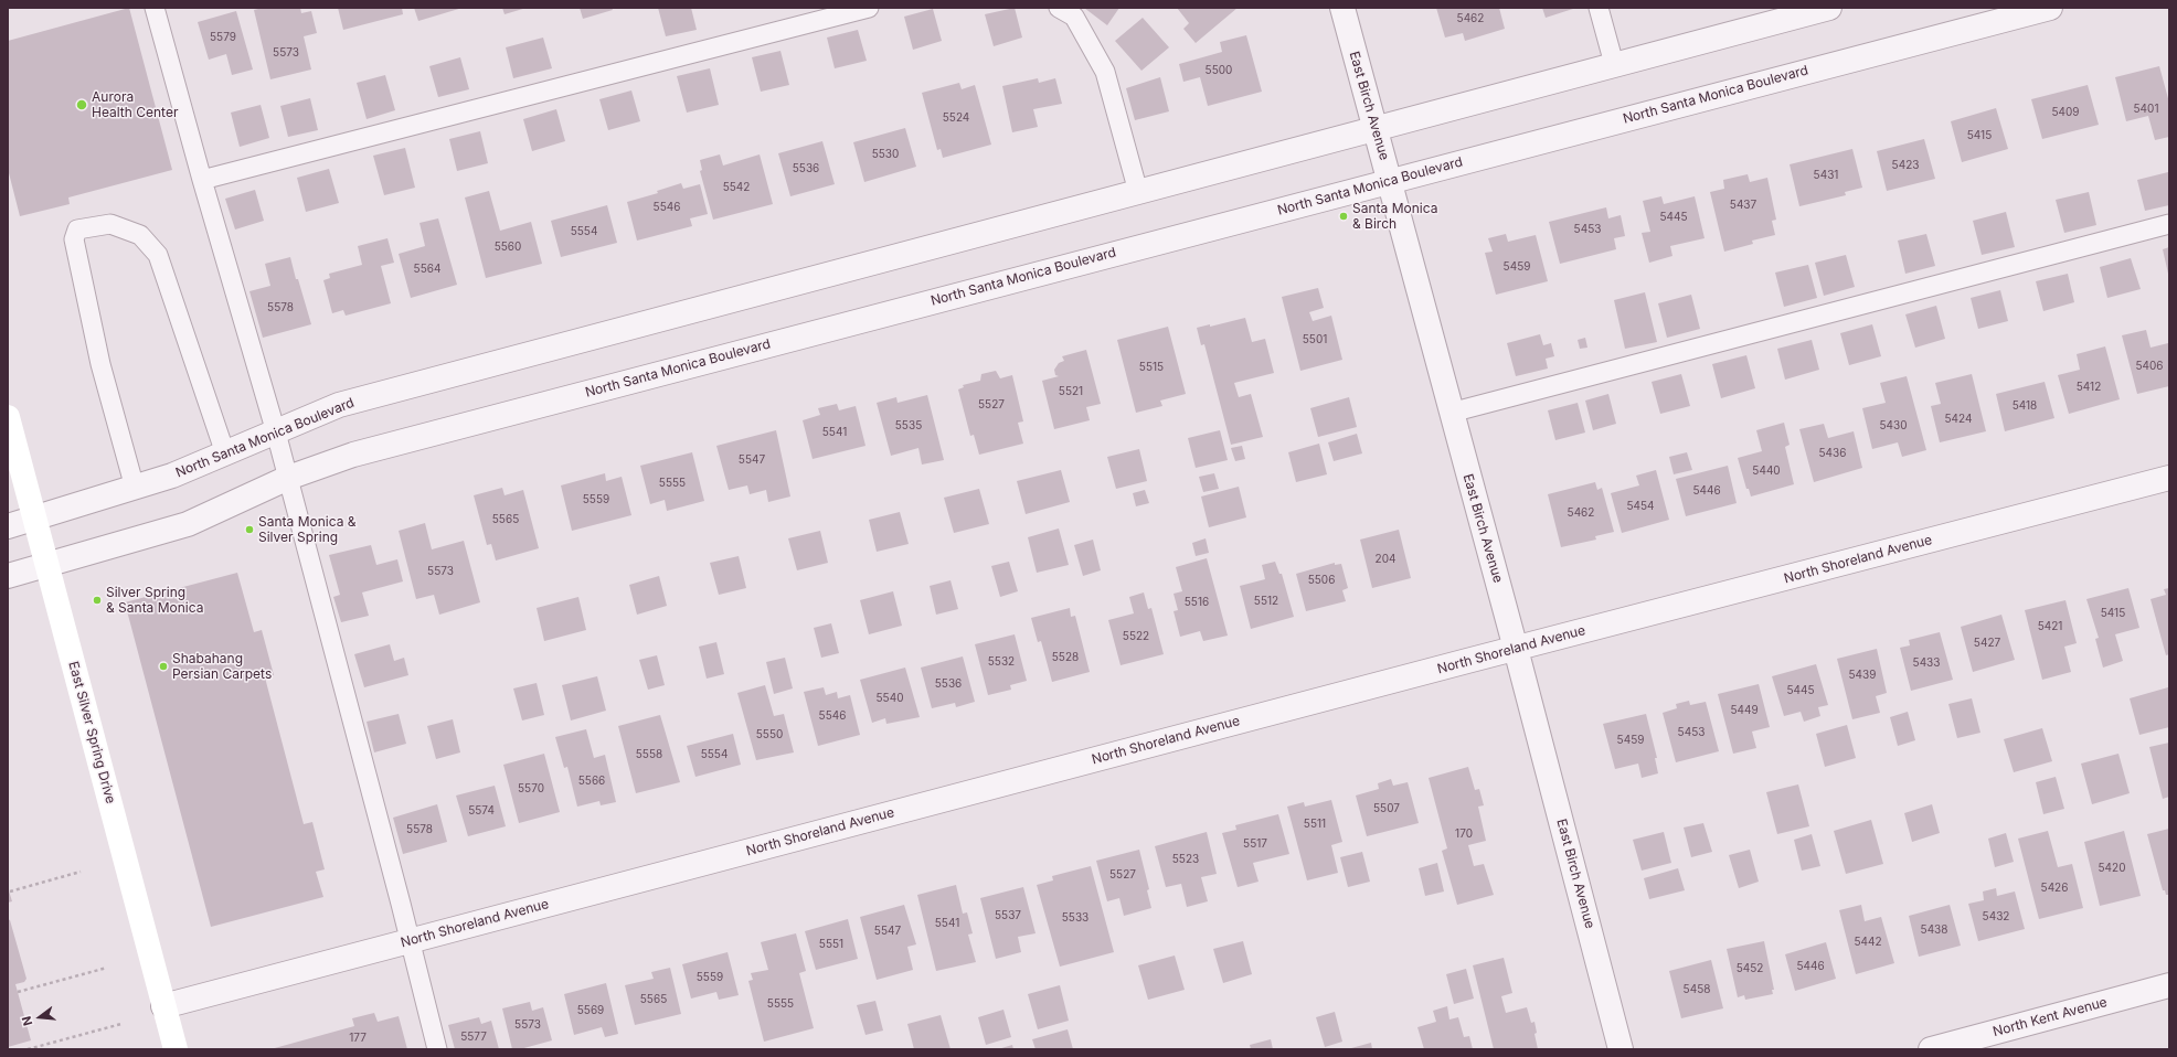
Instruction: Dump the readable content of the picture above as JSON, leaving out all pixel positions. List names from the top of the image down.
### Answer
{
  "streets": {
    "main road": ["East Silver Spring Drive"],
    "street": [
      "North Santa Monica Boulevard",
      "East Birch Avenue",
      "North Shoreland Avenue",
      "North Kent Avenue"
    ]
  },
  "crossings": [
    ["North Santa Monica Boulevard", "East Birch Avenue"],
    ["North Santa Monica Boulevard", "East Silver Spring Drive"],
    ["East Birch Avenue", "North Shoreland Avenue"],
    ["North Shoreland Avenue", "East Silver Spring Drive"]
  ],
  "places": [
    "Aurora Health Center",
    "Santa Monica & Birch",
    "Santa Monica & Silver Spring",
    "Silver Spring & Santa Monica",
    "Shabahang Persian Carpets"
  ],
  "house_numbers": [
    "5462",
    "5579",
    "5573",
    "5500",
    "5401",
    "5409",
    "5524",
    "5415",
    "5530",
    "5423",
    "5536",
    "5431",
    "5542",
    "5437",
    "5546",
    "5445",
    "5453",
    "5554",
    "5560",
    "5459",
    "5564",
    "5578",
    "5501",
    "5406",
    "5515",
    "5412",
    "5521",
    "5527",
    "5418",
    "5424",
    "5535",
    "5430",
    "5541",
    "5436",
    "5547",
    "5440",
    "5555",
    "5446",
    "5559",
    "5454",
    "5462",
    "5565",
    "204",
    "5573",
    "5506",
    "5512",
    "5516",
    "5415",
    "5421",
    "5522",
    "5427",
    "5528",
    "5532",
    "5433",
    "5439",
    "5536",
    "5445",
    "5540",
    "5449",
    "5546",
    "5453",
    "5550",
    "5459",
    "5558",
    "5554",
    "5566",
    "5570",
    "5507",
    "5574",
    "5511",
    "5578",
    "170",
    "5517",
    "5523",
    "5420",
    "5527",
    "5426",
    "5537",
    "5432",
    "5533",
    "5541",
    "5438",
    "5547",
    "5442",
    "5551",
    "5446",
    "5452",
    "5559",
    "5458",
    "5565",
    "5555",
    "5569",
    "5573",
    "5577",
    "177"
  ],
  "north": "left"
}
